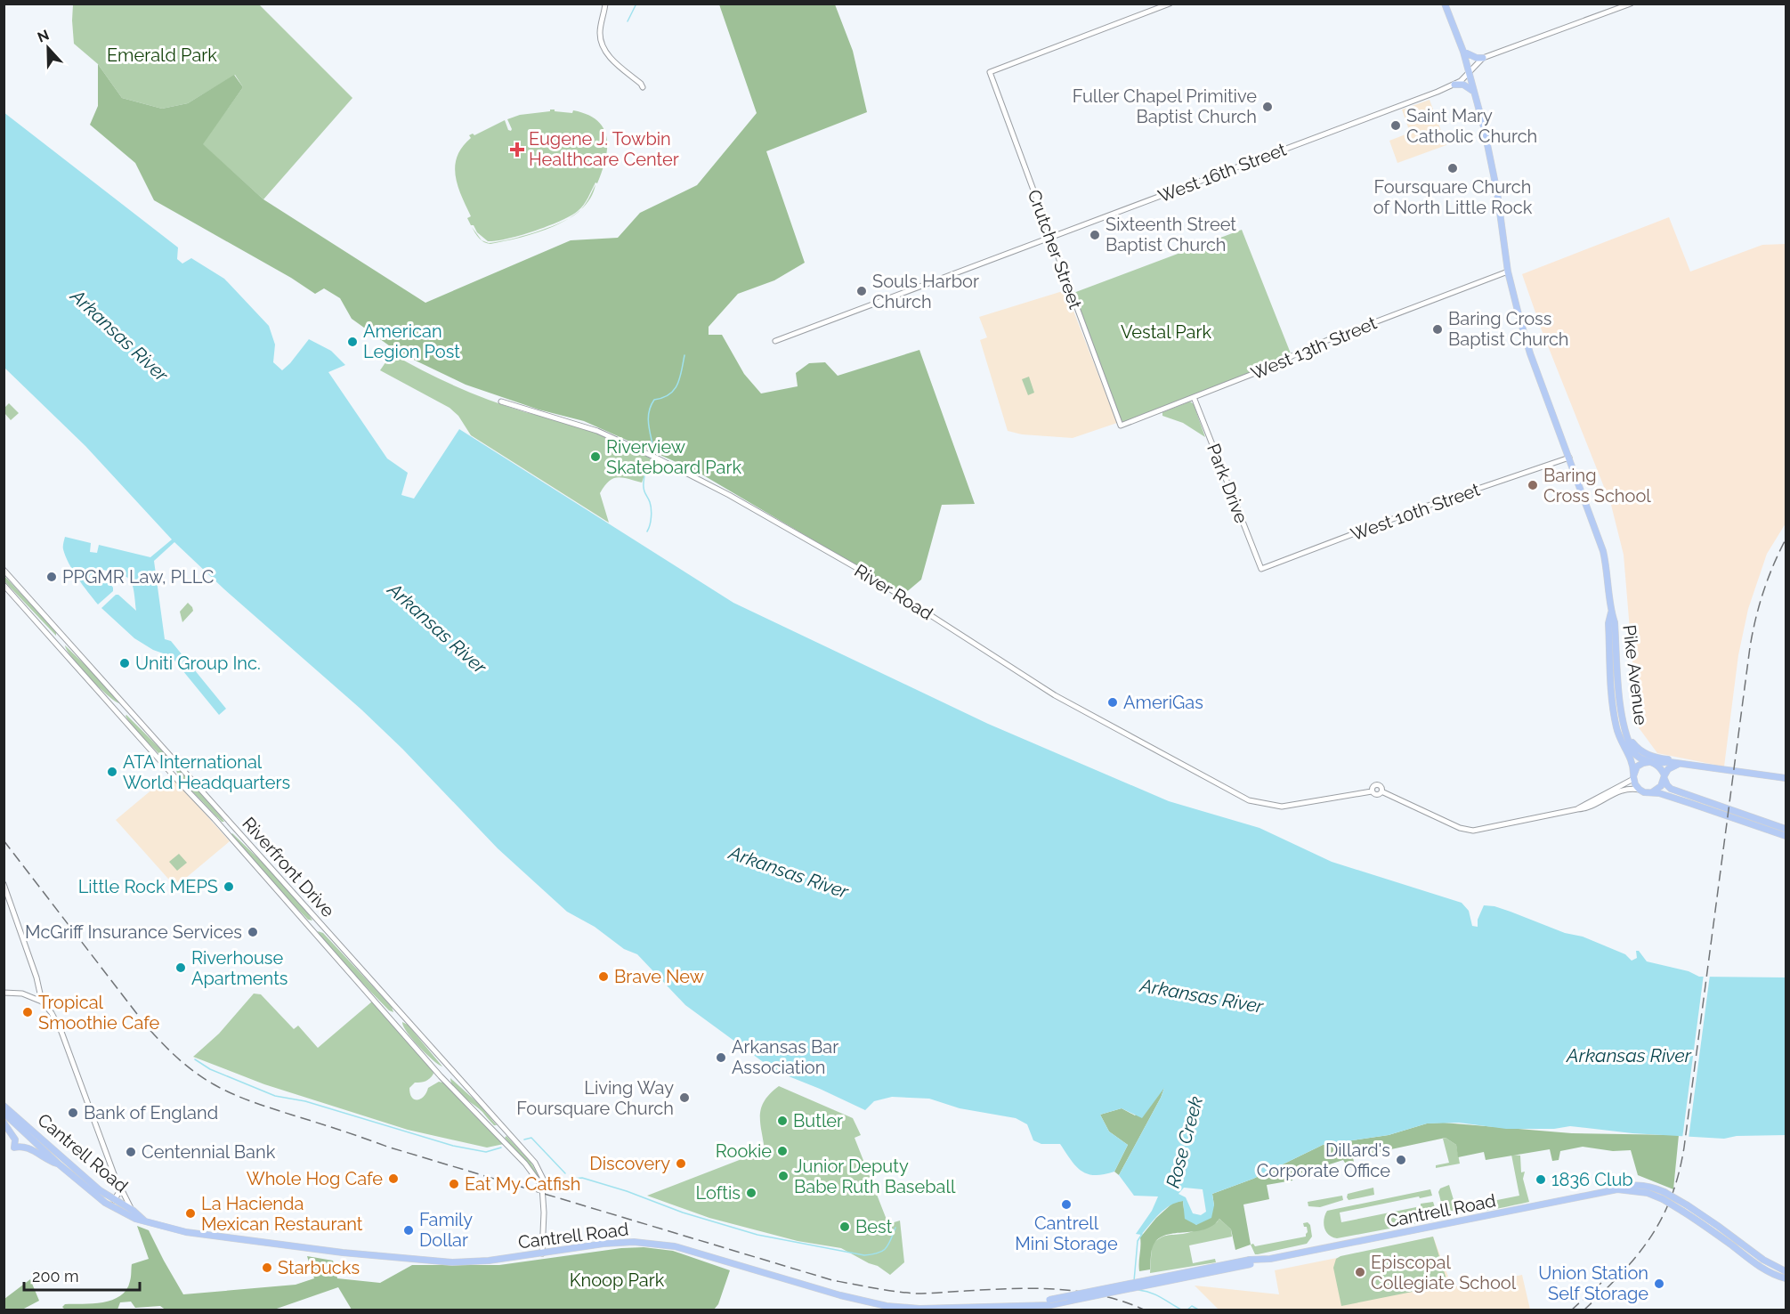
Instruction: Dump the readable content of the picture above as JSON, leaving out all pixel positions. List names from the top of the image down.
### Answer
{
  "streets": {
    "main road": ["Pike Avenue", "Cantrell Road"],
    "street": [
      "West 16th Street",
      "Crutcher Street",
      "West 13th Street",
      "Park Drive",
      "West 10th Street",
      "River Road",
      "Riverfront Drive"
    ]
  },
  "crossings": [
    ["West 16th Street", "Crutcher Street"],
    ["West 16th Street", "Pike Avenue"],
    ["Crutcher Street", "West 13th Street"],
    ["West 13th Street", "Park Drive"],
    ["West 13th Street", "Pike Avenue"],
    ["Park Drive", "West 10th Street"],
    ["West 10th Street", "Pike Avenue"],
    ["Riverfront Drive", "Cantrell Road"]
  ],
  "water": ["Arkansas River", "Rose Creek"],
  "parks": ["Emerald Park", "Vestal Park", "Knoop Park"],
  "places": {
    "other": [
      "Fuller Chapel Primitive Baptist Church",
      "Saint Mary Catholic Church",
      "Foursquare Church of North Little Rock",
      "Sixteenth Street Baptist Church",
      "Souls Harbor Church",
      "Baring Cross Baptist Church",
      "American Legion Post",
      "Riverview Skateboard Park",
      "Baring Cross School",
      "PPGMR Law, PLLC",
      "Uniti Group Inc.",
      "AmeriGas",
      "ATA International World Headquarters",
      "Little Rock MEPS",
      "McGriff Insurance Services",
      "Riverhouse Apartments",
      "Brave New",
      "Tropical Smoothie Cafe",
      "Arkansas Bar Association",
      "Living Way Foursquare Church",
      "Bank of England",
      "Butler",
      "Rookie",
      "Centennial Bank",
      "Dillard's Corporate Office",
      "Discovery",
      "Junior Deputy Babe Ruth Baseball",
      "Whole Hog Cafe",
      "1836 Club",
      "Eat My Catfish",
      "Loftis",
      "Cantrell Mini Storage",
      "La Hacienda Mexican Restaurant",
      "Best",
      "Family Dollar",
      "Starbucks",
      "Episcopal Collegiate School",
      "Union Station Self Storage"
    ],
    "health": ["Eugene J. Towbin Healthcare Center"]
  },
  "scale_bar": "200 m",
  "north": "top"
}
